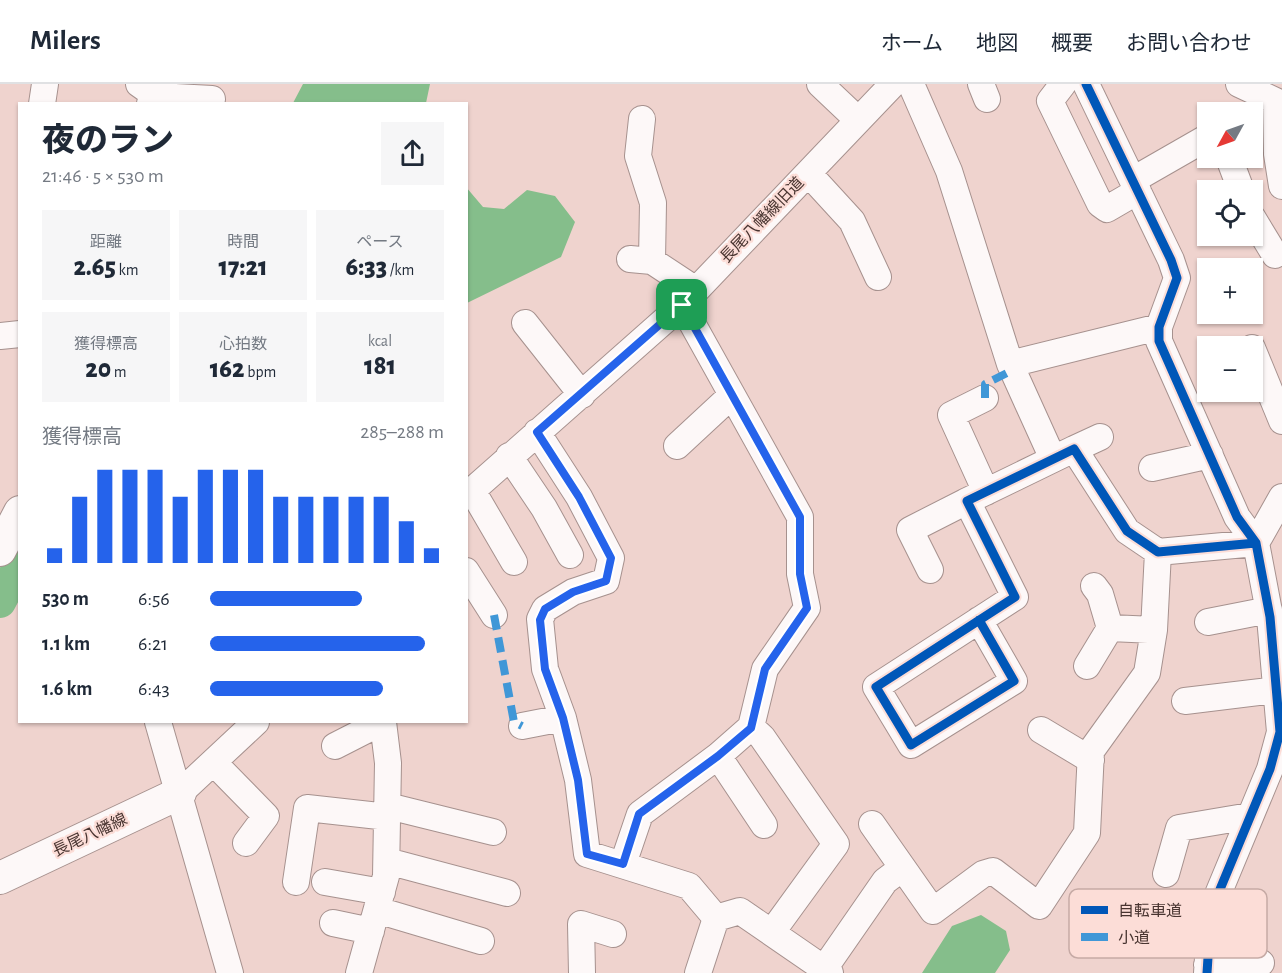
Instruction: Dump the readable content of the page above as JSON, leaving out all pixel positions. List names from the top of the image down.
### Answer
{
  "streets": {
    "main road": ["長尾八幡線"],
    "street": ["長尾八幡線旧道"]
  },
  "legend": ["自転車道", "小道"],
  "north": "bottom left",
  "page": {
    "header": "Milers",
    "nav": [
      "ホーム",
      "地図",
      "概要",
      "お問い合わせ"
    ],
    "map_buttons": ["+", "−"],
    "heading": ["夜のラン", "21:46 · 5 × 530 m"],
    "stats": [
      ["距離", "2.65 km"],
      ["時間", "17:21"],
      ["ペース", "6:33 /km"],
      ["獲得標高", "20 m"],
      ["心拍数", "162 bpm"],
      ["kcal", "181"]
    ],
    "chart": ["獲得標高", "285–288 m"],
    "list": [
      {
        "name": "530 m",
        "note": "6:56"
      },
      {
        "name": "1.1 km",
        "note": "6:21"
      },
      {
        "name": "1.6 km",
        "note": "6:43"
      }
    ]
  }
}
